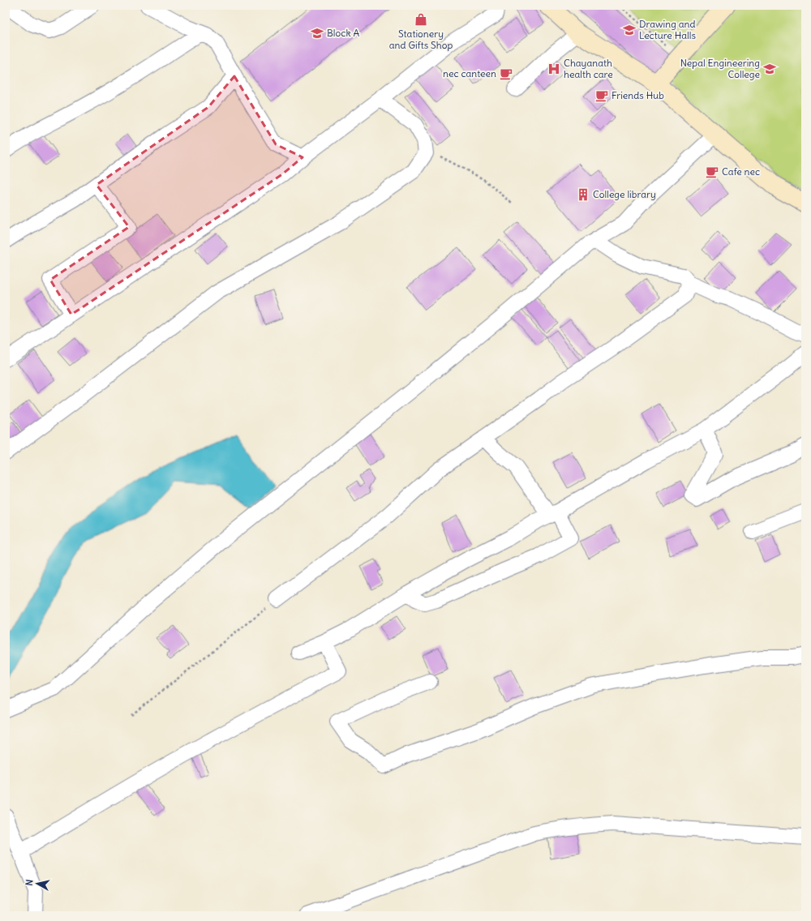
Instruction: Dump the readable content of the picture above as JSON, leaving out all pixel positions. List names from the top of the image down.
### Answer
{
  "places": {
    "shop": ["Stationery and Gifts Shop"],
    "school or university": ["Drawing and Lecture Halls", "Block A", "Nepal Engineering College"],
    "hospital": ["Chayanath health care"],
    "cafe": ["nec canteen", "Friends Hub", "Cafe nec"],
    "building": ["College library"]
  },
  "north": "left"
}
